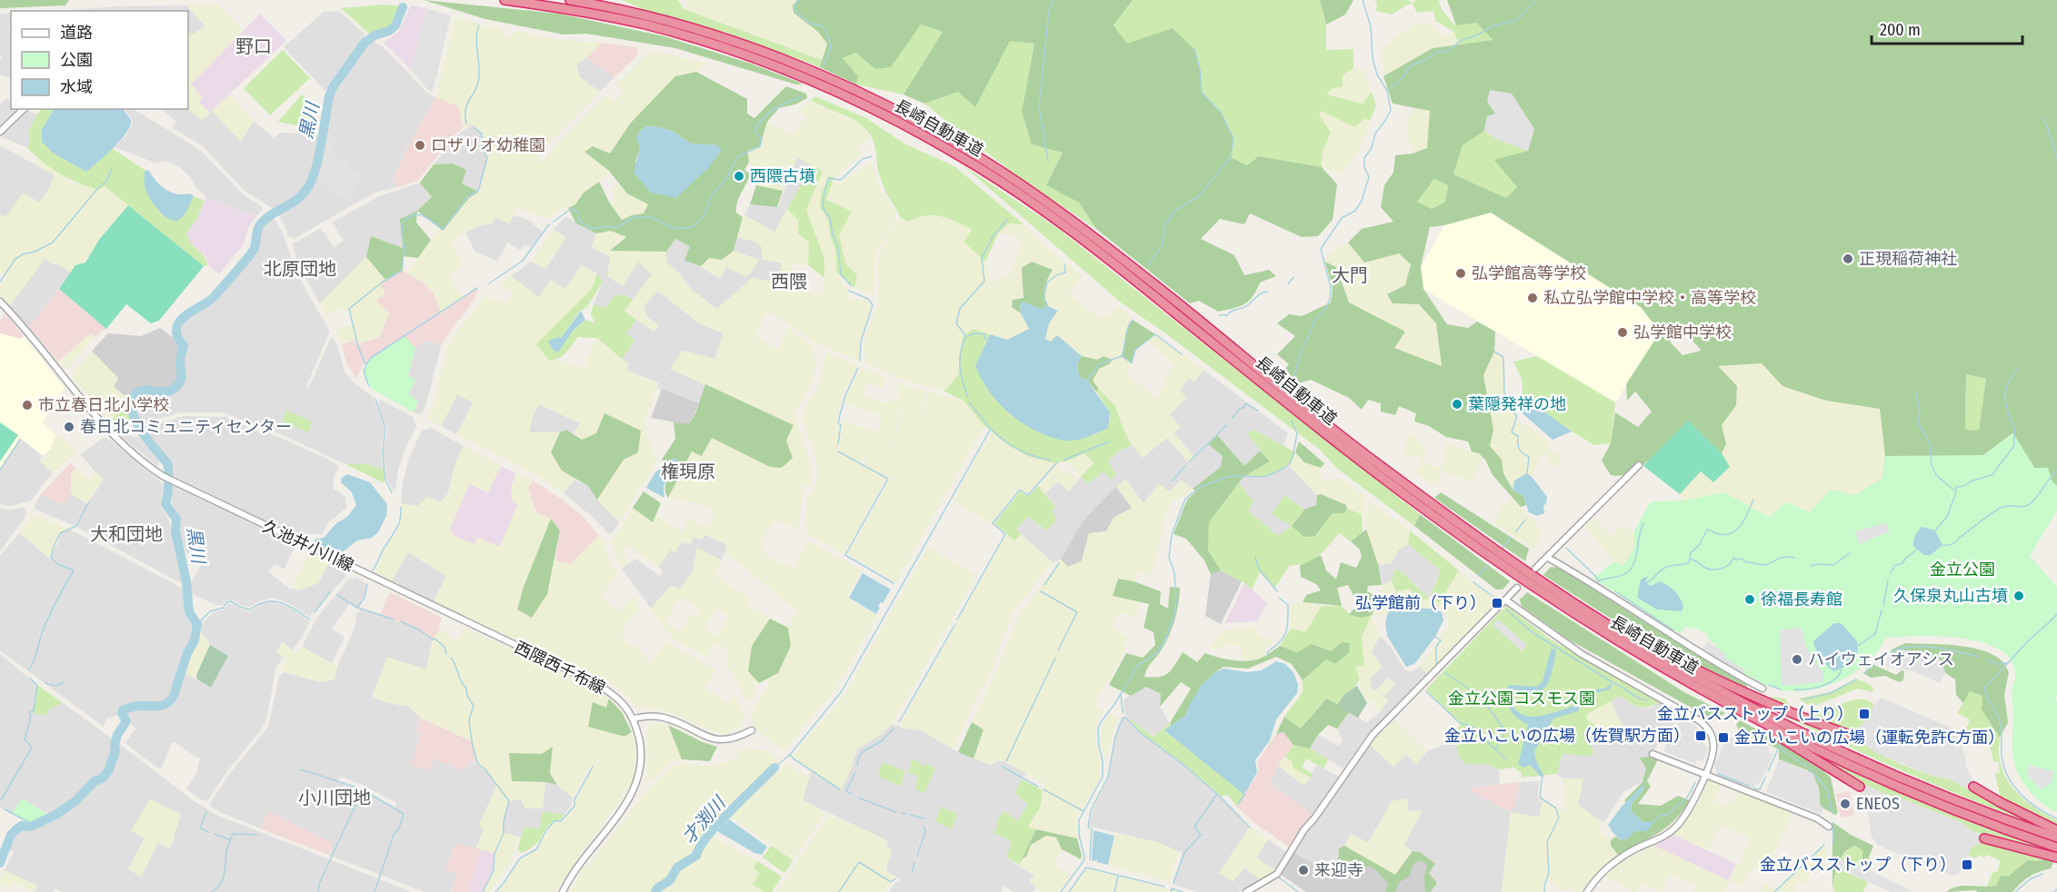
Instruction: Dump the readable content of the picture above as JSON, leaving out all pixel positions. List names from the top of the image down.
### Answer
{
  "streets": {
    "highway": ["長崎自動車道"],
    "street": ["久池井小川線", "西隈西千布線"]
  },
  "crossings": [
    ["久池井小川線", "西隈西千布線"]
  ],
  "districts": [
    "野口",
    "北原団地",
    "大門",
    "西隈",
    "権現原",
    "大和団地",
    "小川団地"
  ],
  "water": ["黒川", "才渕川"],
  "parks": ["金立公園", "金立公園コスモス園"],
  "places": {
    "other": [
      "ロザリオ幼稚園",
      "西隈古墳",
      "正現稲荷神社",
      "弘学館高等学校",
      "私立弘学館中学校・高等学校",
      "弘学館中学校",
      "葉隠発祥の地",
      "市立春日北小学校",
      "春日北コミュニティセンター",
      "久保泉丸山古墳",
      "徐福長寿館",
      "ハイウェイオアシス",
      "ENEOS",
      "来迎寺"
    ],
    "transit": [
      "弘学館前（下り）",
      "金立バスストップ（上り）",
      "金立いこいの広場（佐賀駅方面）",
      "金立いこいの広場（運転免許C方面）",
      "金立バスストップ（下り）"
    ]
  },
  "legend": ["道路", "公園", "水域"],
  "scale_bar": "200 m"
}
